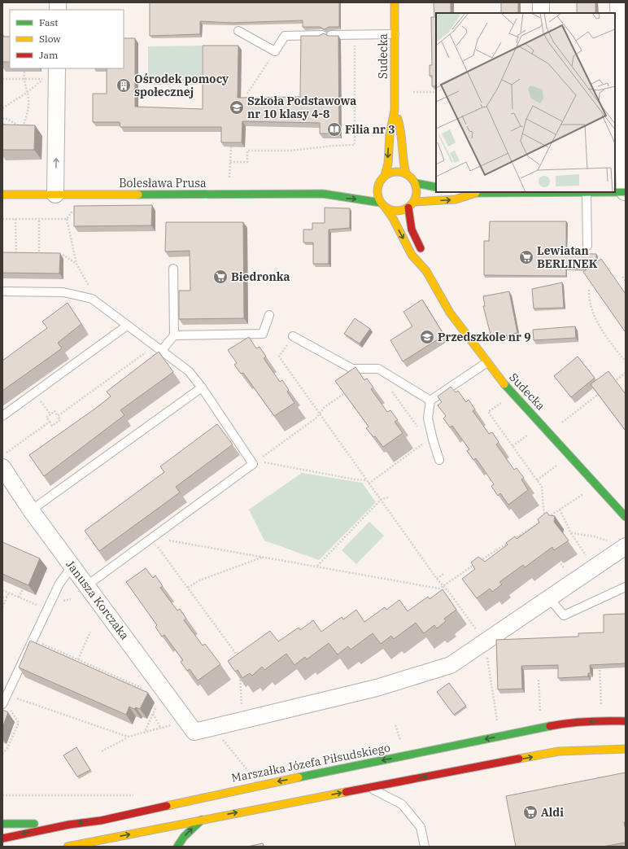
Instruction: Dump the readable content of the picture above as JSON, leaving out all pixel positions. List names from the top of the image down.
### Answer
{
  "streets": {
    "street": [
      "Sudecka",
      "Bolesława Prusa",
      "Janusza Korczaka",
      "Marszałka Józefa Piłsudskiego"
    ]
  },
  "crossings": [
    ["Sudecka", "Bolesława Prusa"]
  ],
  "places": {
    "building": ["Ośrodek pomocy społecznej"],
    "school or university": ["Szkoła Podstawowa nr 10 klasy 4-8", "Przedszkole nr 9"],
    "library": ["Filia nr 3"],
    "supermarket": ["Lewiatan BERLINEK", "Biedronka", "Aldi"]
  },
  "legend": ["Fast", "Slow", "Jam"]
}
